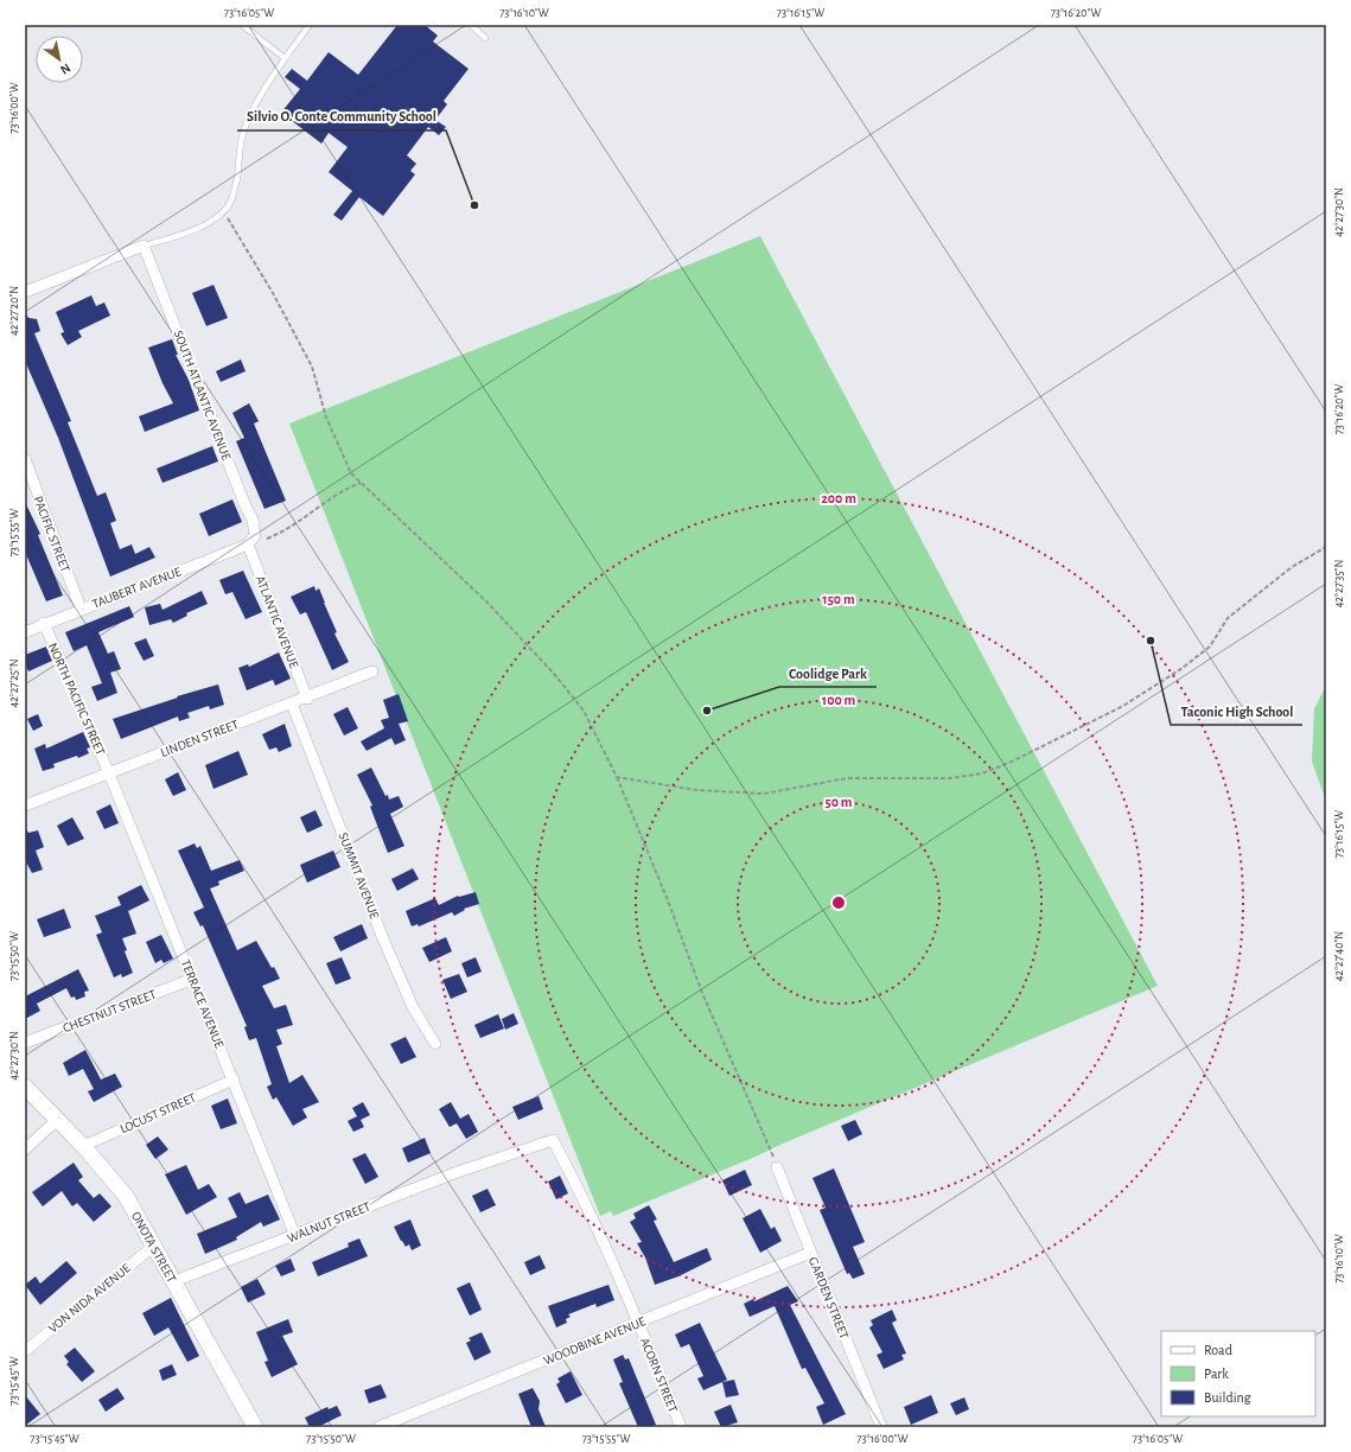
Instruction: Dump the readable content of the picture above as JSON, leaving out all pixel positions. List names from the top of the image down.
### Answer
{
  "streets": {
    "street": [
      "SOUTH ATLANTIC AVENUE",
      "PACIFIC STREET",
      "TAUBERT AVENUE",
      "ATLANTIC AVENUE",
      "NORTH PACIFIC STREET",
      "LINDEN STREET",
      "SUMMIT AVENUE",
      "TERRACE AVENUE",
      "CHESTNUT STREET",
      "LOCUST STREET",
      "WALNUT STREET",
      "ONOTA STREET",
      "VON NIDA AVENUE",
      "GARDEN STREET",
      "WOODBINE AVENUE",
      "ACORN STREET"
    ]
  },
  "crossings": [
    ["SOUTH ATLANTIC AVENUE", "TAUBERT AVENUE"],
    ["SOUTH ATLANTIC AVENUE", "ATLANTIC AVENUE"],
    ["PACIFIC STREET", "TAUBERT AVENUE"],
    ["TAUBERT AVENUE", "ATLANTIC AVENUE"],
    ["TAUBERT AVENUE", "NORTH PACIFIC STREET"],
    ["ATLANTIC AVENUE", "LINDEN STREET"],
    ["NORTH PACIFIC STREET", "LINDEN STREET"],
    ["NORTH PACIFIC STREET", "TERRACE AVENUE"],
    ["LINDEN STREET", "SUMMIT AVENUE"],
    ["LINDEN STREET", "TERRACE AVENUE"],
    ["TERRACE AVENUE", "CHESTNUT STREET"],
    ["TERRACE AVENUE", "LOCUST STREET"],
    ["TERRACE AVENUE", "WALNUT STREET"],
    ["LOCUST STREET", "ONOTA STREET"],
    ["WALNUT STREET", "ONOTA STREET"],
    ["WALNUT STREET", "ACORN STREET"],
    ["ONOTA STREET", "VON NIDA AVENUE"],
    ["GARDEN STREET", "WOODBINE AVENUE"],
    ["WOODBINE AVENUE", "ACORN STREET"]
  ],
  "places": ["Silvio O. Conte Community School", "Taconic High School", "Coolidge Park"],
  "legend": ["Road", "Park", "Building"],
  "north": "bottom right",
  "coordinates": [
    "73°16'05\"W",
    "73°16'10\"W",
    "73°16'15\"W",
    "73°16'20\"W",
    "73°16'00\"W",
    "42°27'30\"N",
    "42°27'20\"N",
    "73°15'55\"W",
    "42°27'35\"N",
    "42°27'25\"N",
    "42°27'40\"N",
    "73°15'50\"W",
    "73°15'45\"W"
  ],
  "rings": [
    "200 m",
    "150 m",
    "100 m",
    "50 m"
  ]
}
